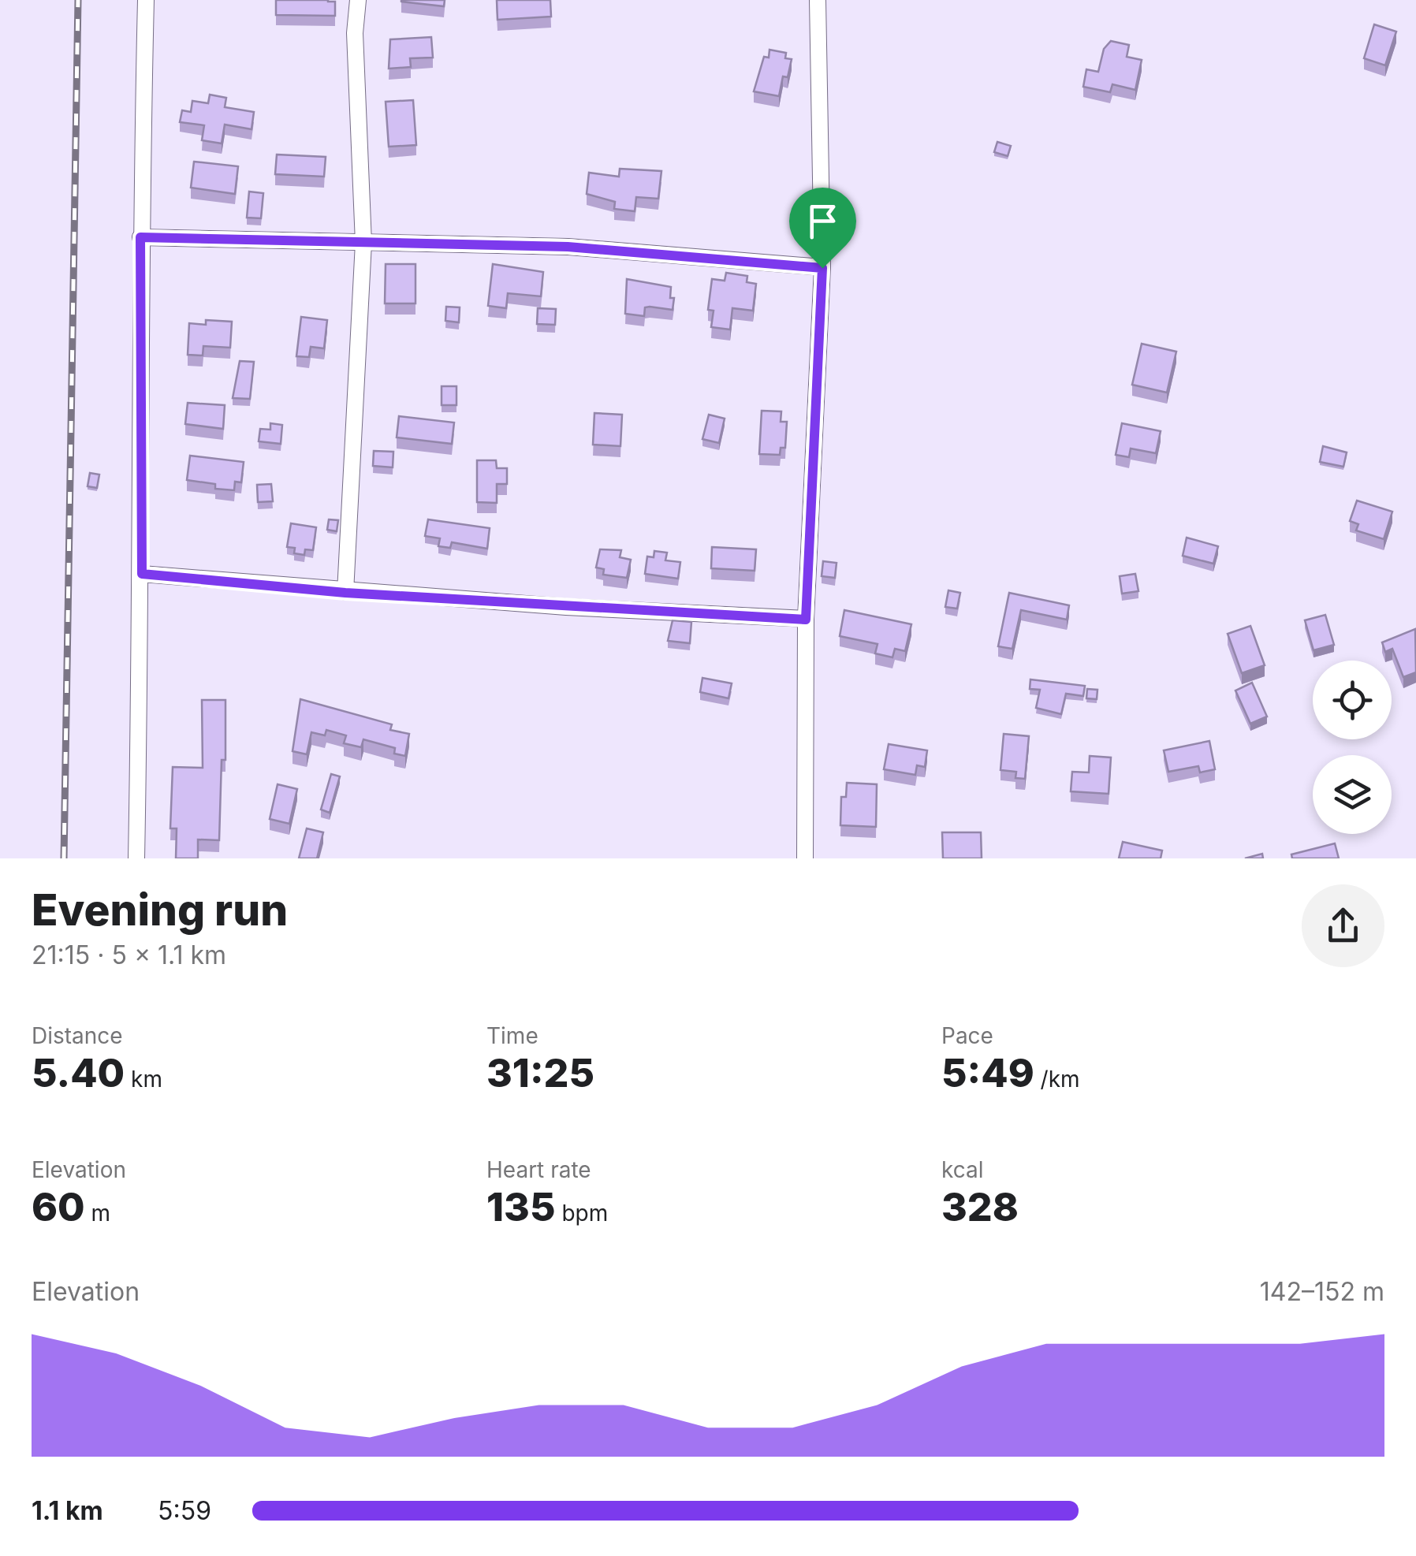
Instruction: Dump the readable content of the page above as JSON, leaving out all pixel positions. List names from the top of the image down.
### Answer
{
  "page": {
    "heading": ["Evening run", "21:15 · 5 × 1.1 km"],
    "stats": [
      ["Distance", "5.40 km"],
      ["Time", "31:25"],
      ["Pace", "5:49 /km"],
      ["Elevation", "60 m"],
      ["Heart rate", "135 bpm"],
      ["kcal", "328"]
    ],
    "chart": ["Elevation", "142–152 m"],
    "list": [
      {
        "name": "1.1 km",
        "note": "5:59"
      }
    ]
  }
}
